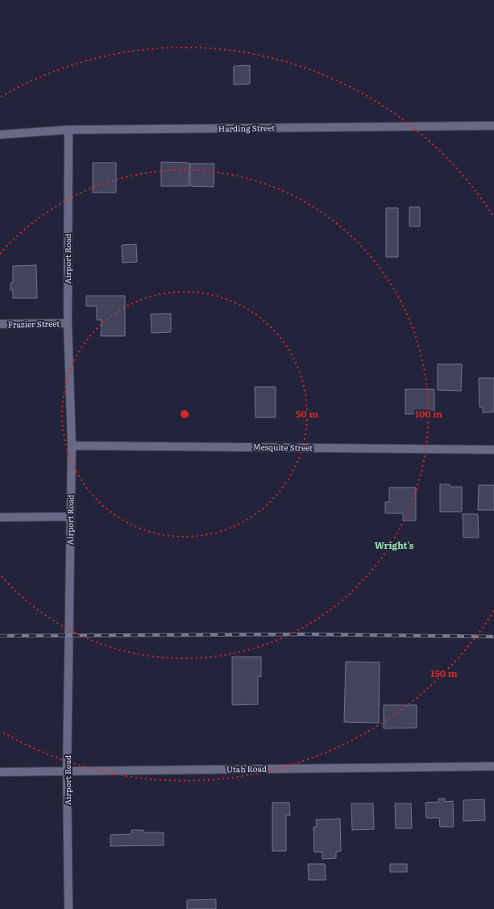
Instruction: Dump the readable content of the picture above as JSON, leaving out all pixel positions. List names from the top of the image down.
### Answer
{
  "streets": {
    "street": [
      "Harding Street",
      "Airport Road",
      "Frazier Street",
      "Mesquite Street",
      "Utah Road"
    ]
  },
  "crossings": [
    ["Harding Street", "Airport Road"],
    ["Airport Road", "Frazier Street"],
    ["Airport Road", "Mesquite Street"],
    ["Airport Road", "Utah Road"]
  ],
  "districts": ["Wright's"],
  "rings": ["50 m", "100 m", "150 m"]
}
